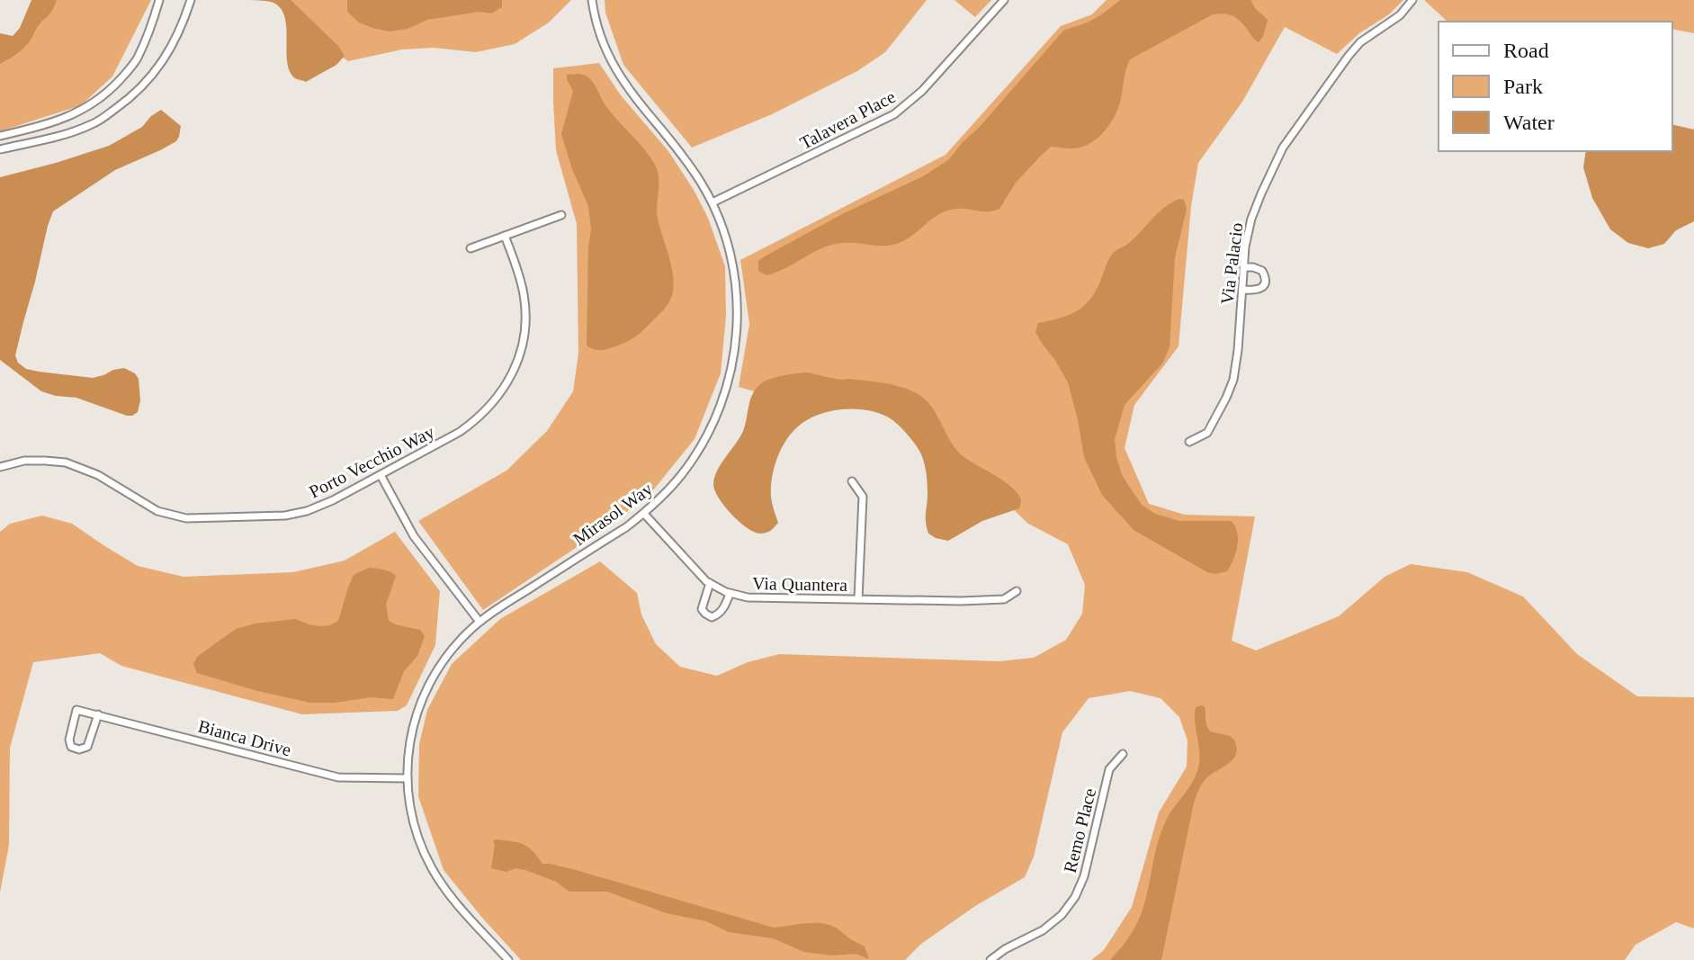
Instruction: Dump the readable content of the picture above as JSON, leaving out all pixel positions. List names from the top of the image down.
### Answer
{
  "streets": {
    "street": [
      "Talavera Place",
      "Via Palacio",
      "Porto Vecchio Way",
      "Mirasol Way",
      "Via Quantera",
      "Bianca Drive",
      "Remo Place"
    ]
  },
  "crossings": [
    ["Talavera Place", "Mirasol Way"],
    ["Mirasol Way", "Via Quantera"],
    ["Mirasol Way", "Bianca Drive"]
  ],
  "legend": ["Road", "Park", "Water"]
}
